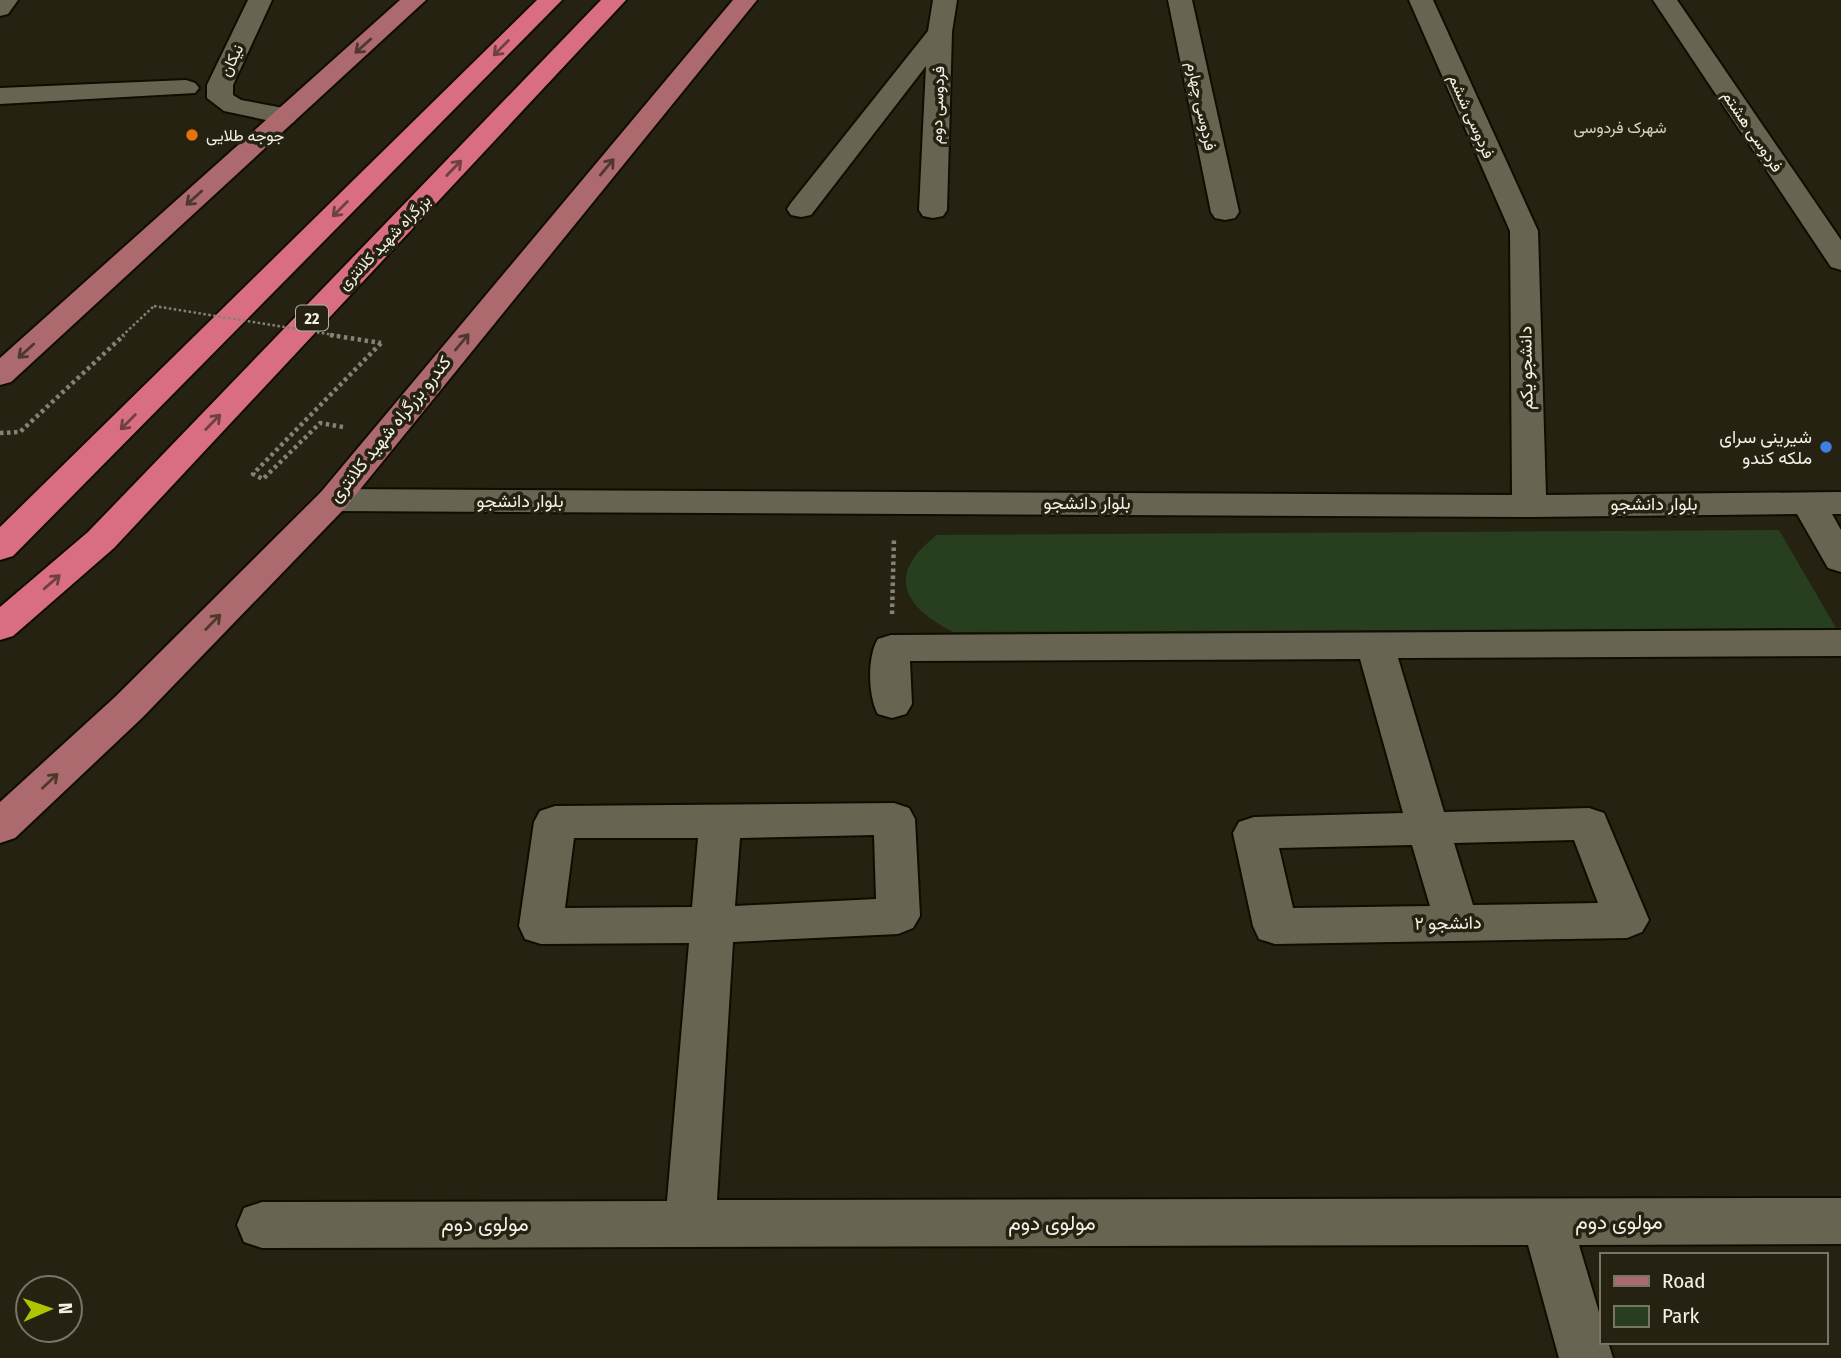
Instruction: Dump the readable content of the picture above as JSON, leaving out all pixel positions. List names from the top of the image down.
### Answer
{
  "streets": {
    "highway": ["بزرگراه شهید کلانتری", "22"],
    "main road": ["کندرو بزرگراه شهید کلانتری"],
    "street": [
      "نیکان",
      "فردوسی دوم",
      "فردوسی چهارم",
      "فردوسی ششم",
      "فردوسی هشتم",
      "دانشجو یکم",
      "بلوار دانشجو",
      "۲ دانشجو",
      "مولوی دوم"
    ]
  },
  "crossings": [
    ["فردوسی ششم", "دانشجو یکم"],
    ["دانشجو یکم", "بلوار دانشجو"],
    ["کندرو بزرگراه شهید کلانتری", "بلوار دانشجو"]
  ],
  "districts": ["شهرک فردوسی"],
  "places": ["جوجه طلایی", "شیرینی سرای ملکه کندو"],
  "legend": ["Road", "Park"],
  "north": "right"
}
